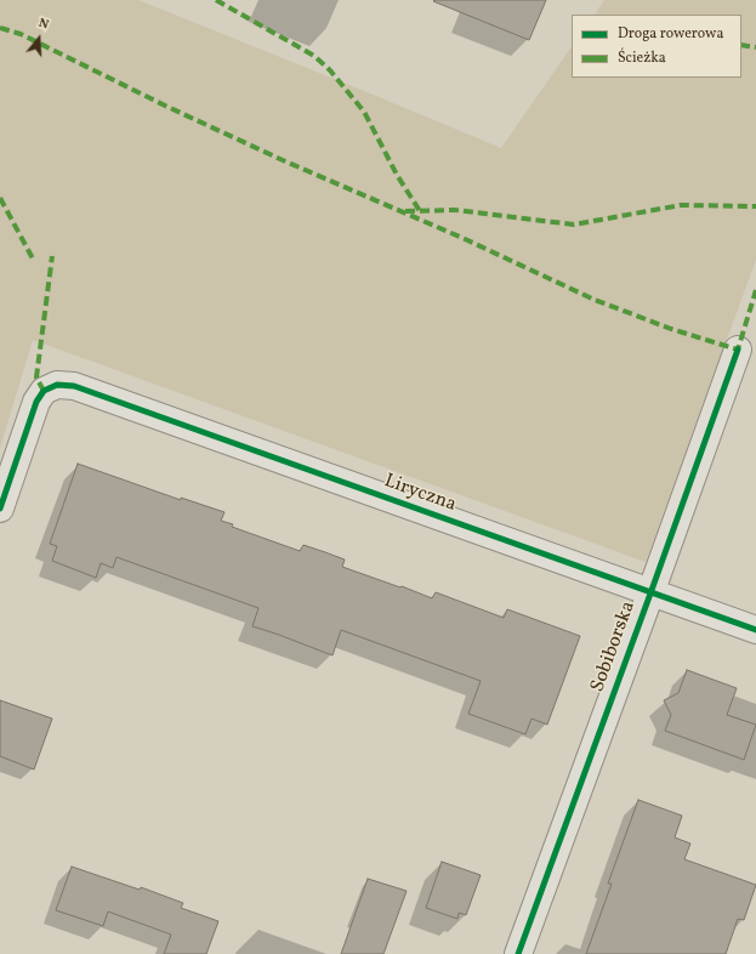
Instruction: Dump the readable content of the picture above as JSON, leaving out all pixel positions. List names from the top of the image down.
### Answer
{
  "streets": {
    "street": ["Liryczna", "Sobiborska"]
  },
  "crossings": [
    ["Liryczna", "Sobiborska"]
  ],
  "legend": ["Droga rowerowa", "Ścieżka"],
  "north": "top"
}
